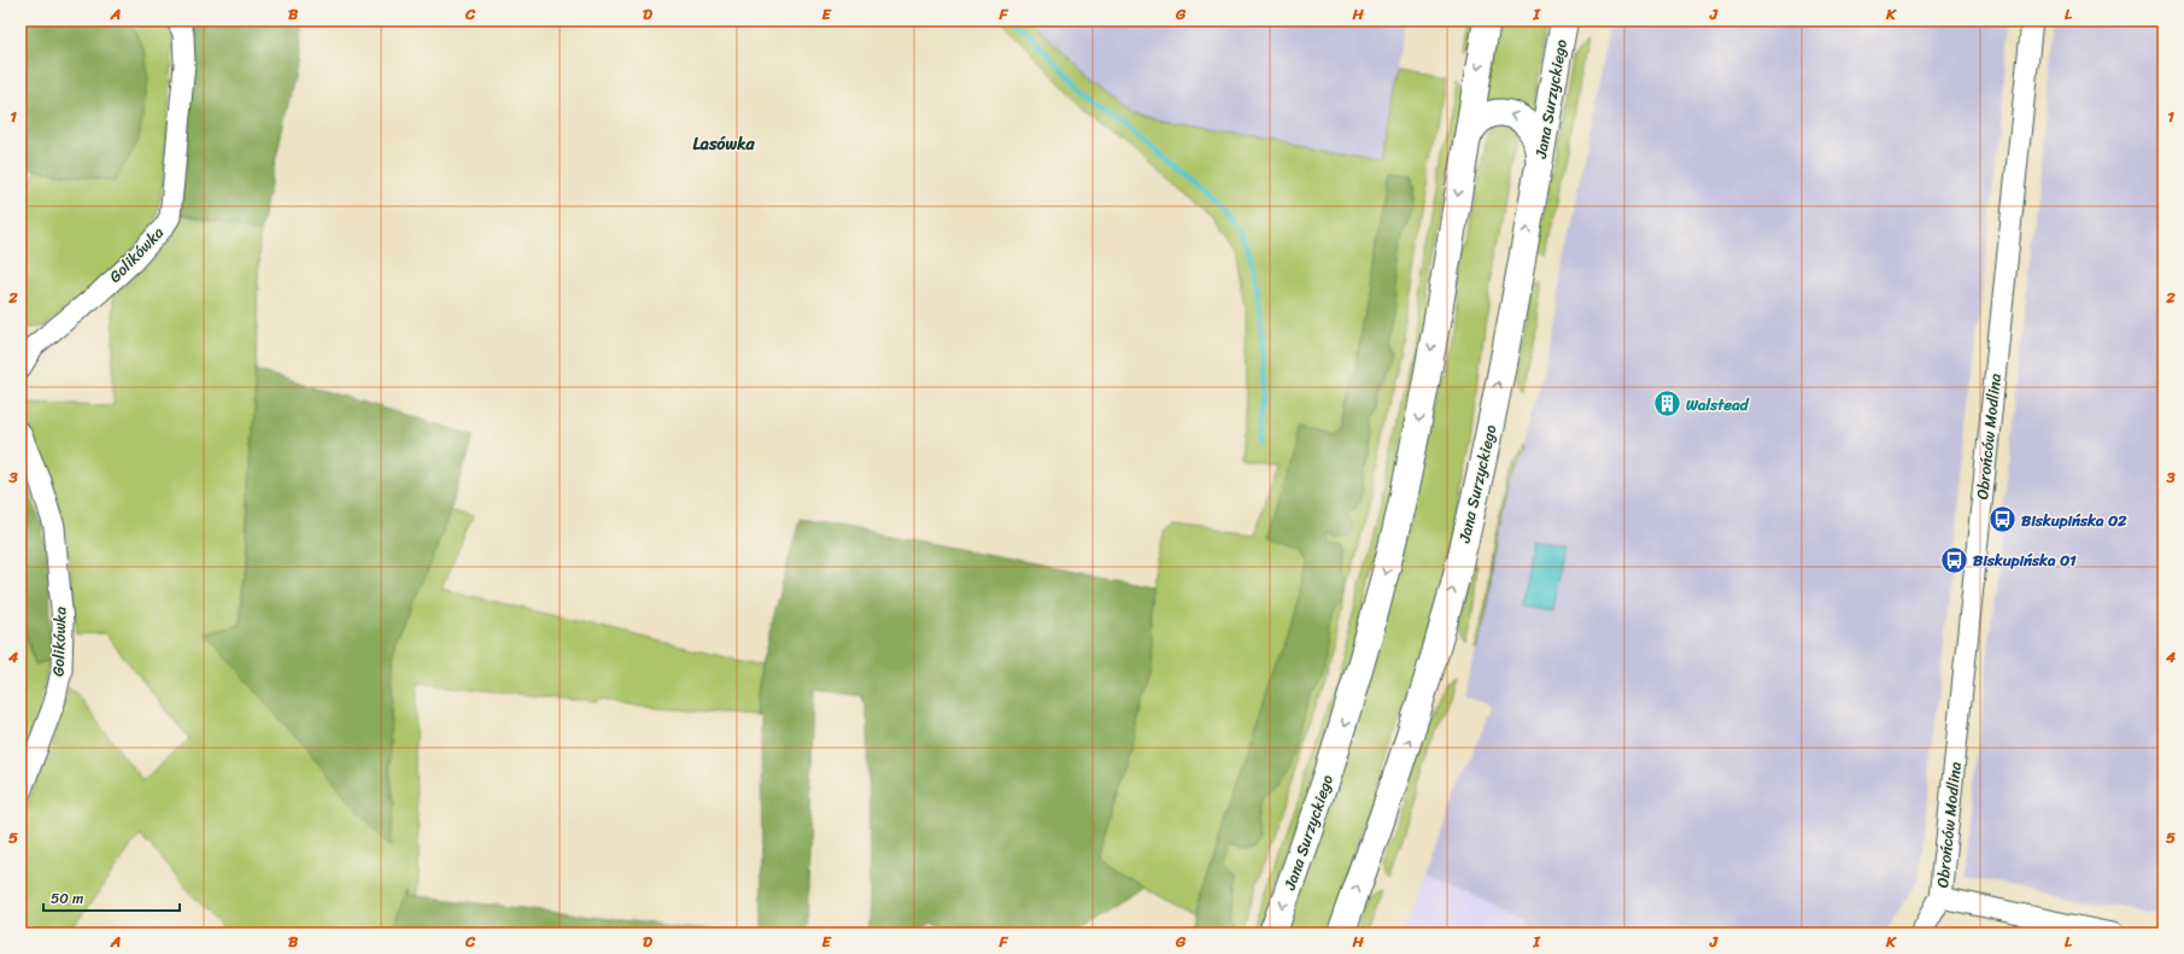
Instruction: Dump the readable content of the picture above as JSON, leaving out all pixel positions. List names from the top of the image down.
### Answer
{
  "streets": {
    "main road": ["Jana Surzyckiego"],
    "street": ["Golikówka", "Obrońców Modlina"]
  },
  "districts": ["Lasówka"],
  "places": {
    "building": ["Walstead"],
    "bus stop": ["Biskupińska 02", "Biskupińska 01"]
  },
  "scale_bar": "50 m",
  "grid": {
    "columns": [
      "A",
      "B",
      "C",
      "D",
      "E",
      "F",
      "G",
      "H",
      "I",
      "J",
      "K",
      "L"
    ],
    "rows": [
      "1",
      "2",
      "3",
      "4",
      "5"
    ]
  }
}
